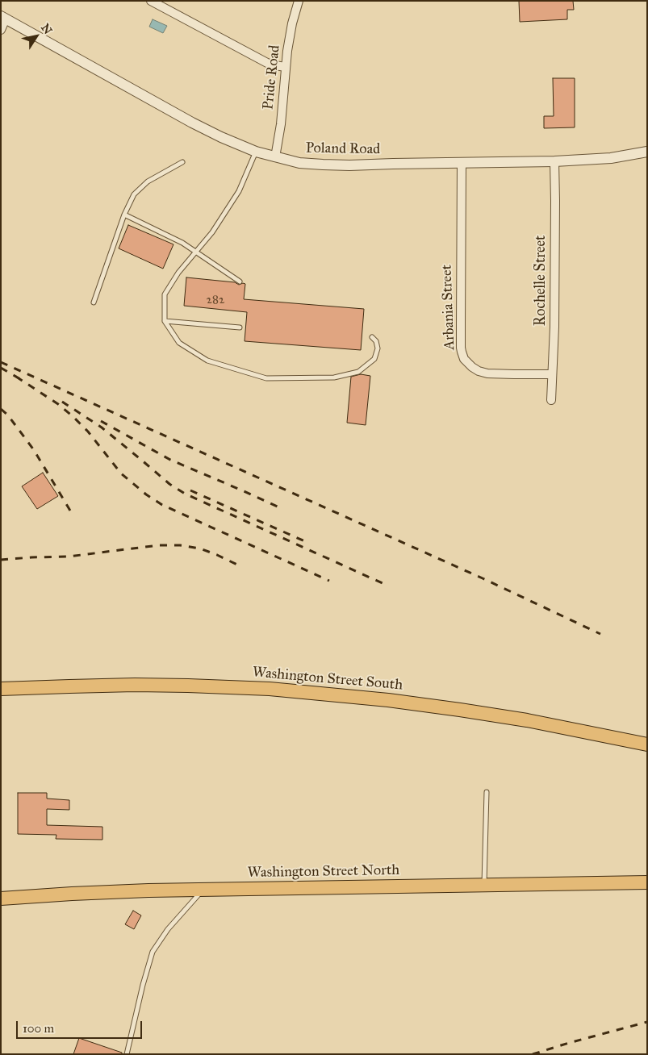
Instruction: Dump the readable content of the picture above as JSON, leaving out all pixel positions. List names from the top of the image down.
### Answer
{
  "streets": {
    "highway": ["Washington Street South", "Washington Street North"],
    "street": [
      "Pride Road",
      "Poland Road",
      "Rochelle Street",
      "Arbania Street"
    ]
  },
  "crossings": [
    ["Pride Road", "Poland Road"],
    ["Poland Road", "Rochelle Street"],
    ["Poland Road", "Arbania Street"],
    ["Rochelle Street", "Arbania Street"]
  ],
  "house_numbers": ["282"],
  "scale_bar": "100 m",
  "north": "top right"
}
